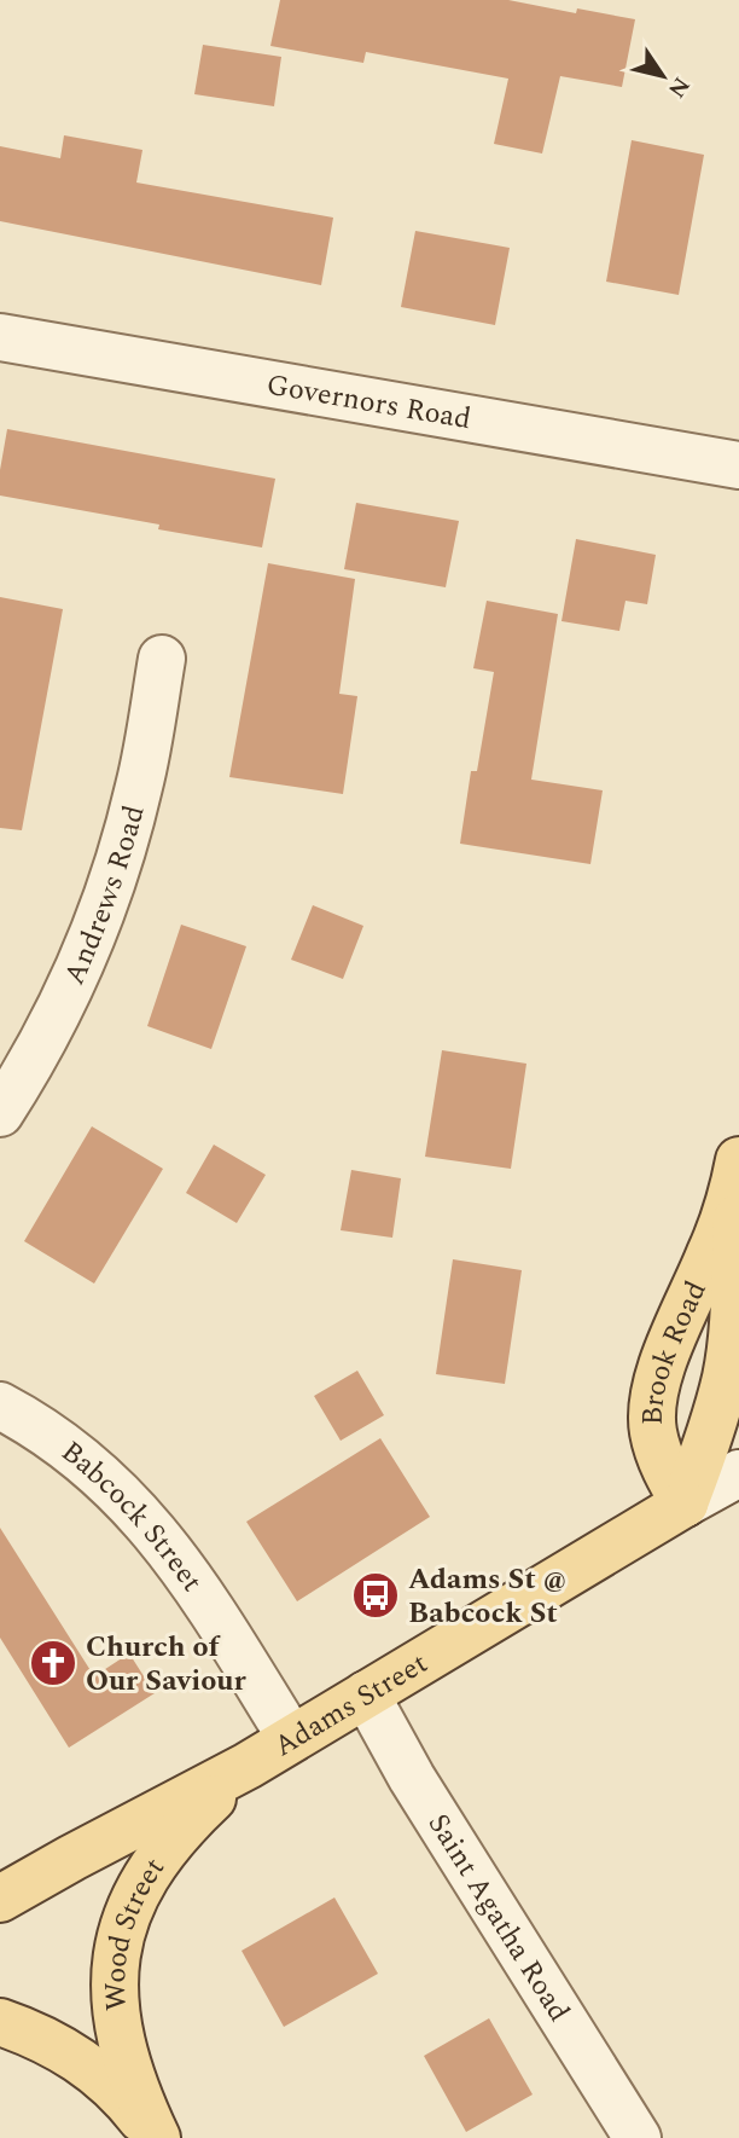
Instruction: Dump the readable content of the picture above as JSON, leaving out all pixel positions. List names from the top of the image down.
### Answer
{
  "streets": {
    "main road": ["Brook Road", "Adams Street", "Wood Street"],
    "street": [
      "Governors Road",
      "Andrews Road",
      "Babcock Street",
      "Saint Agatha Road"
    ]
  },
  "crossings": [
    ["Brook Road", "Adams Street"],
    ["Babcock Street", "Adams Street"],
    ["Adams Street", "Saint Agatha Road"],
    ["Adams Street", "Wood Street"]
  ],
  "places": {
    "bus stop": ["Adams St @ Babcock St"],
    "church": ["Church of Our Saviour"]
  },
  "north": "bottom right"
}
